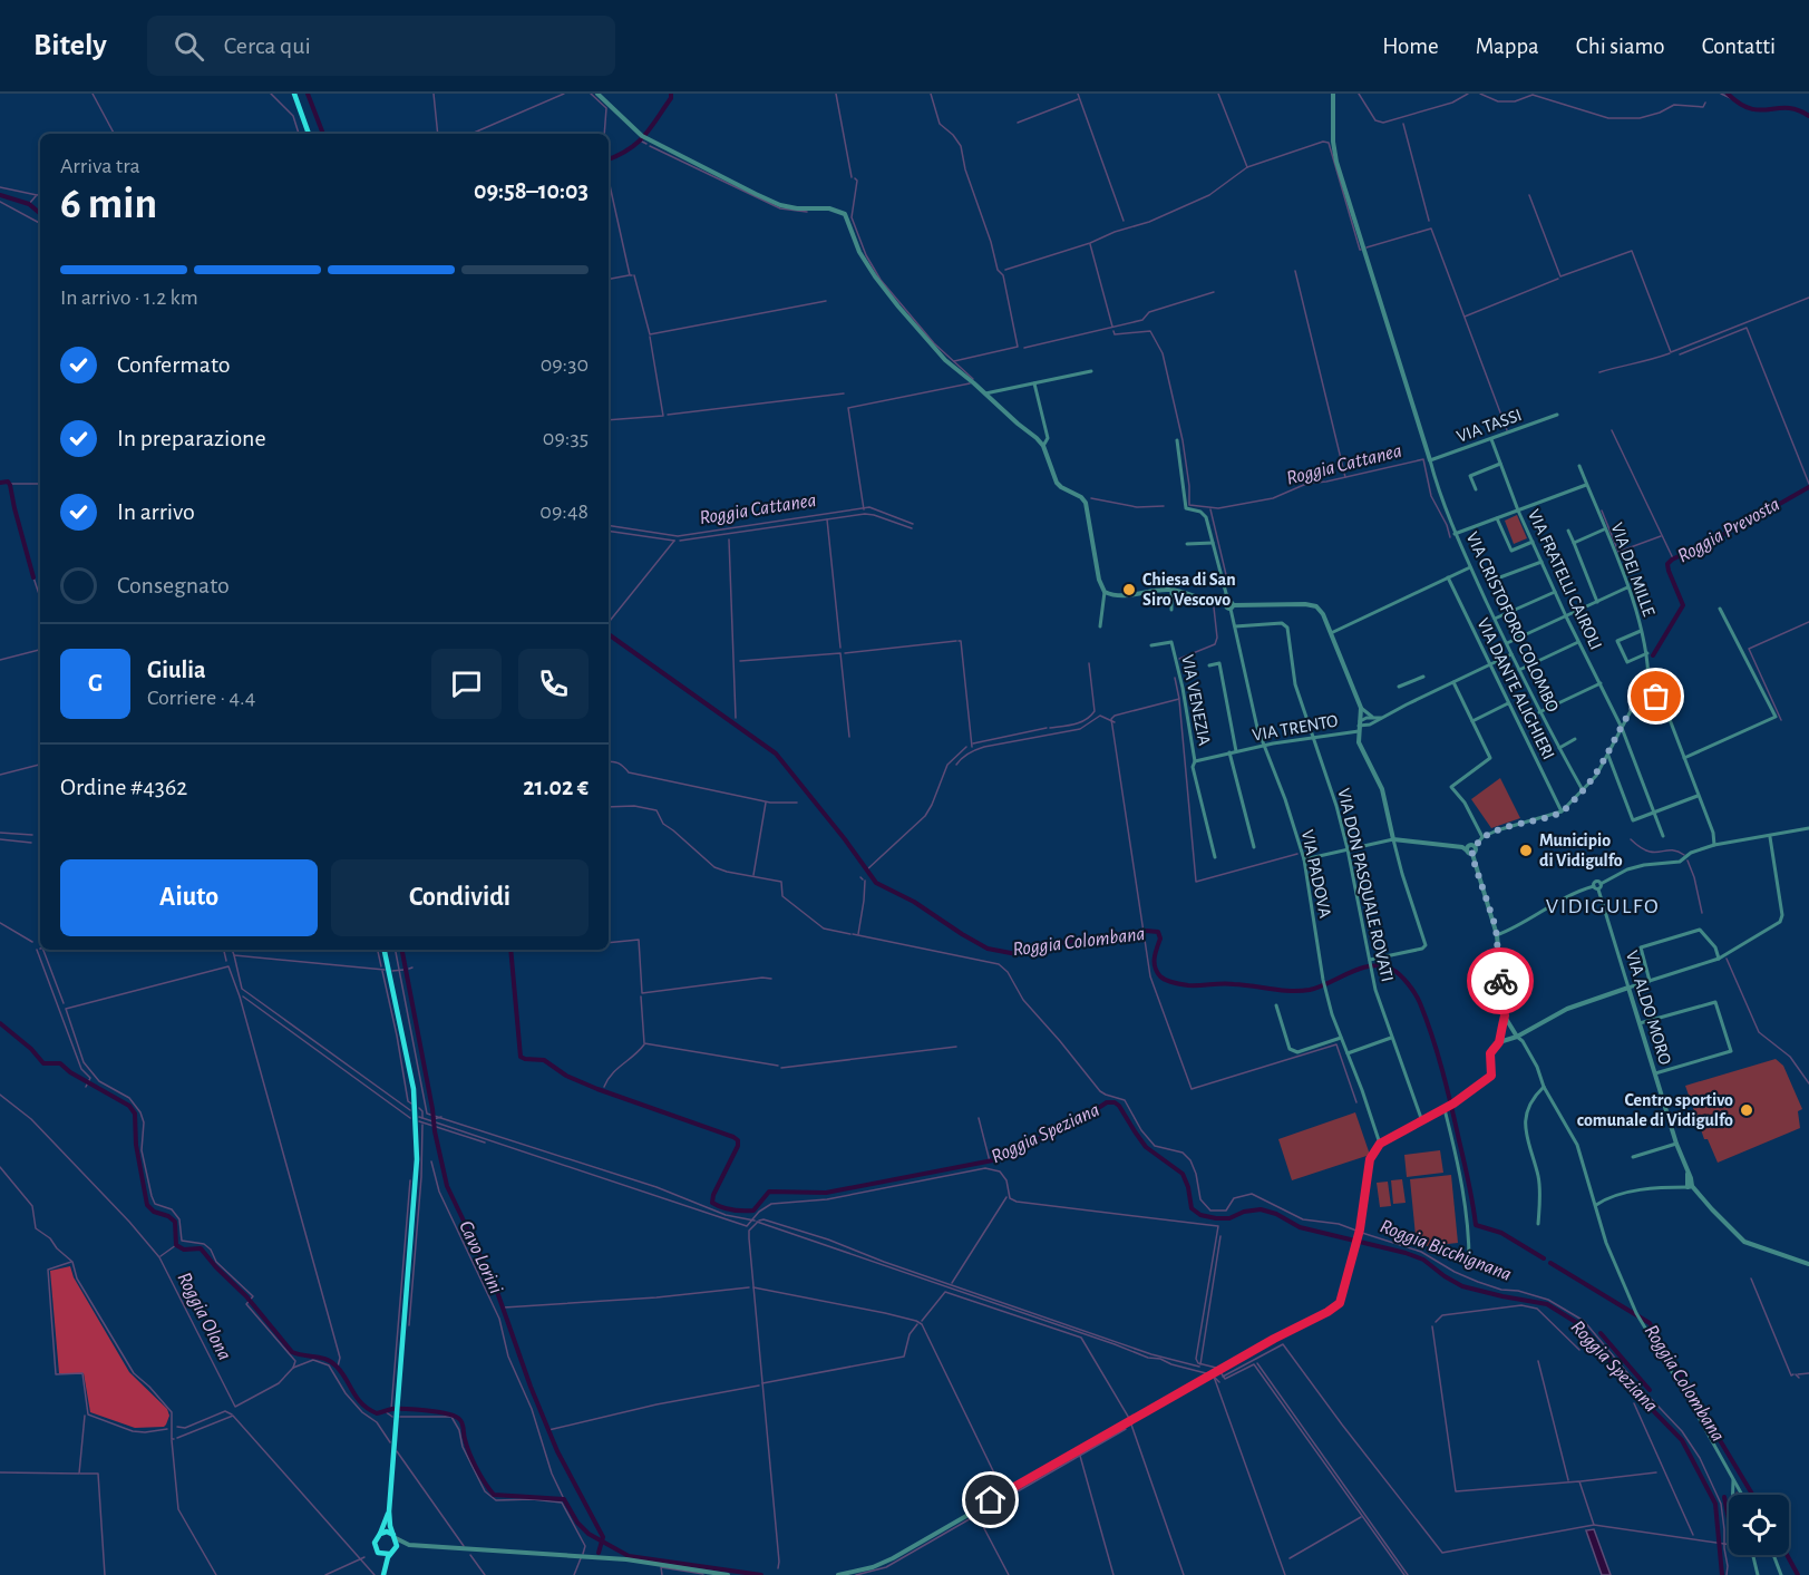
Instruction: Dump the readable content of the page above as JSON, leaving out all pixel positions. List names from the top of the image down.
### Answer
{
  "streets": {
    "street": [
      "VIA TASSI",
      "VIA DEI MILLE",
      "VIA FRATELLI CAIROLI",
      "VIA CRISTOFORO COLOMBO",
      "VIA DANTE ALIGHIERI",
      "VIA VENEZIA",
      "VIA TRENTO",
      "VIA PADOVA",
      "VIA DON PASQUALE ROVATI",
      "VIA ALDO MORO"
    ]
  },
  "crossings": [
    ["VIA TASSI", "VIA FRATELLI CAIROLI"],
    ["VIA TASSI", "VIA CRISTOFORO COLOMBO"],
    ["VIA VENEZIA", "VIA TRENTO"],
    ["VIA TRENTO", "VIA PADOVA"],
    ["VIA TRENTO", "VIA DON PASQUALE ROVATI"],
    ["VIA PADOVA", "VIA DON PASQUALE ROVATI"]
  ],
  "districts": ["VIDIGULFO"],
  "water": [
    "Roggia Cattanea",
    "Roggia Prevosta",
    "Roggia Colombana",
    "Roggia Speziana",
    "Roggia Bicchignana",
    "Cavo Lorini",
    "Roggia Olona"
  ],
  "places": ["Chiesa di San Siro Vescovo", "Municipio di Vidigulfo", "Centro sportivo comunale di Vidigulfo"],
  "page": {
    "header": "Bitely",
    "search": "Cerca qui",
    "nav": [
      "Home",
      "Mappa",
      "Chi siamo",
      "Contatti"
    ],
    "heading": ["6 min", "Arriva tra", "09:58–10:03"],
    "panel": [
      "Giulia",
      "Corriere · 4.4",
      "Ordine #4362",
      "21.02 €"
    ],
    "bar": "In arrivo · 1.2 km",
    "list": [
      ["Confermato", "09:30"],
      ["In preparazione", "09:35"],
      ["In arrivo", "09:48"],
      "Consegnato"
    ],
    "round": "G",
    "buttons": ["Aiuto", "Condividi"]
  }
}
